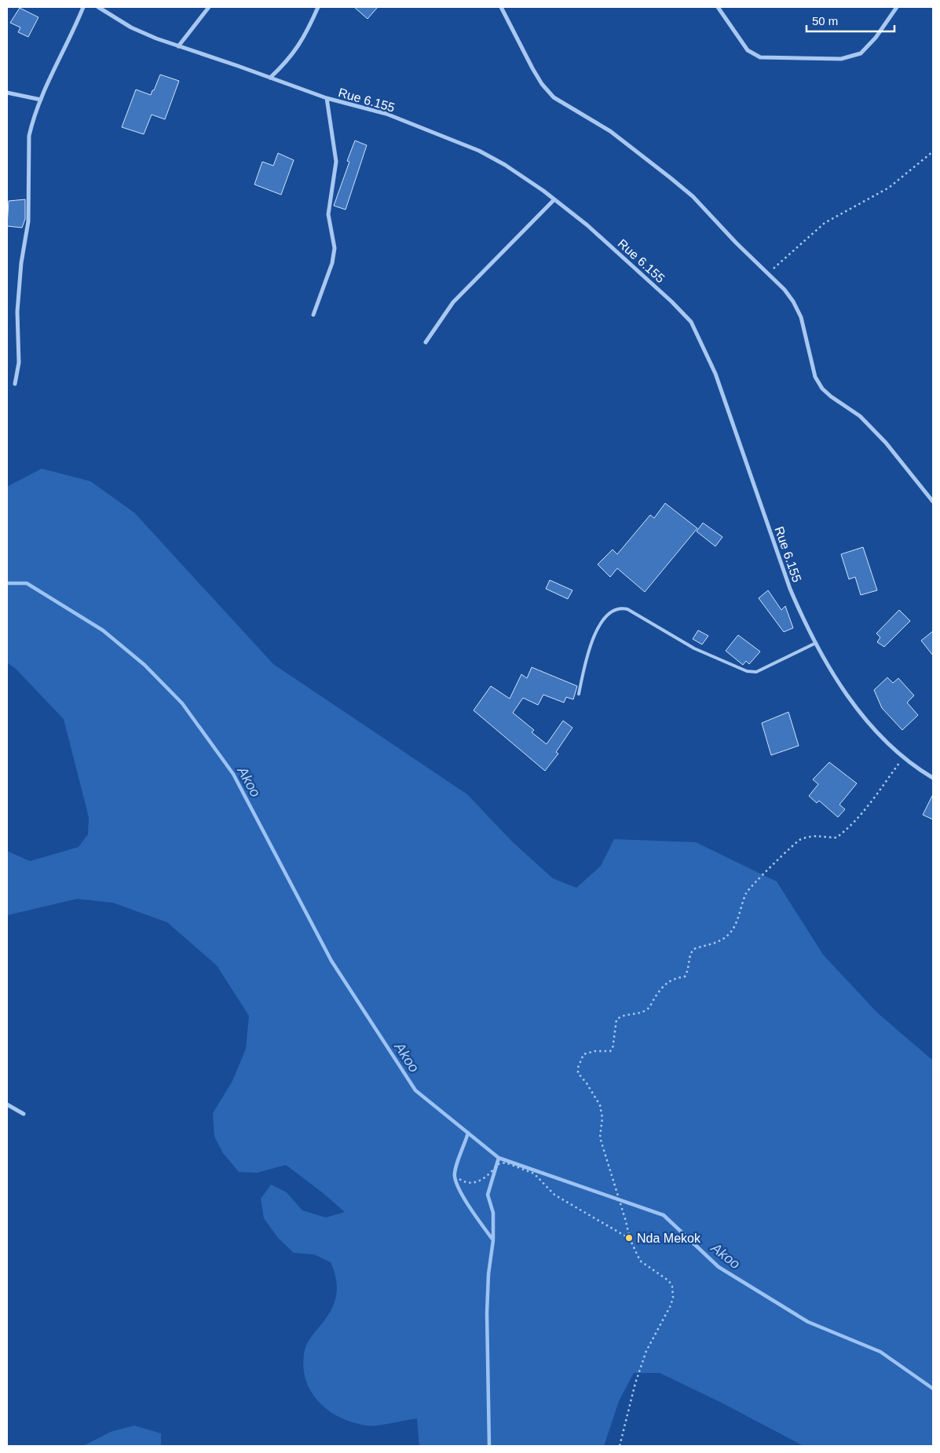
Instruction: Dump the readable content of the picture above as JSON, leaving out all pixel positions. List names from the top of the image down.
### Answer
{
  "streets": {
    "street": ["Rue 6.155"]
  },
  "water": ["Akoo"],
  "places": ["Nda Mekok"],
  "scale_bar": "50 m"
}
